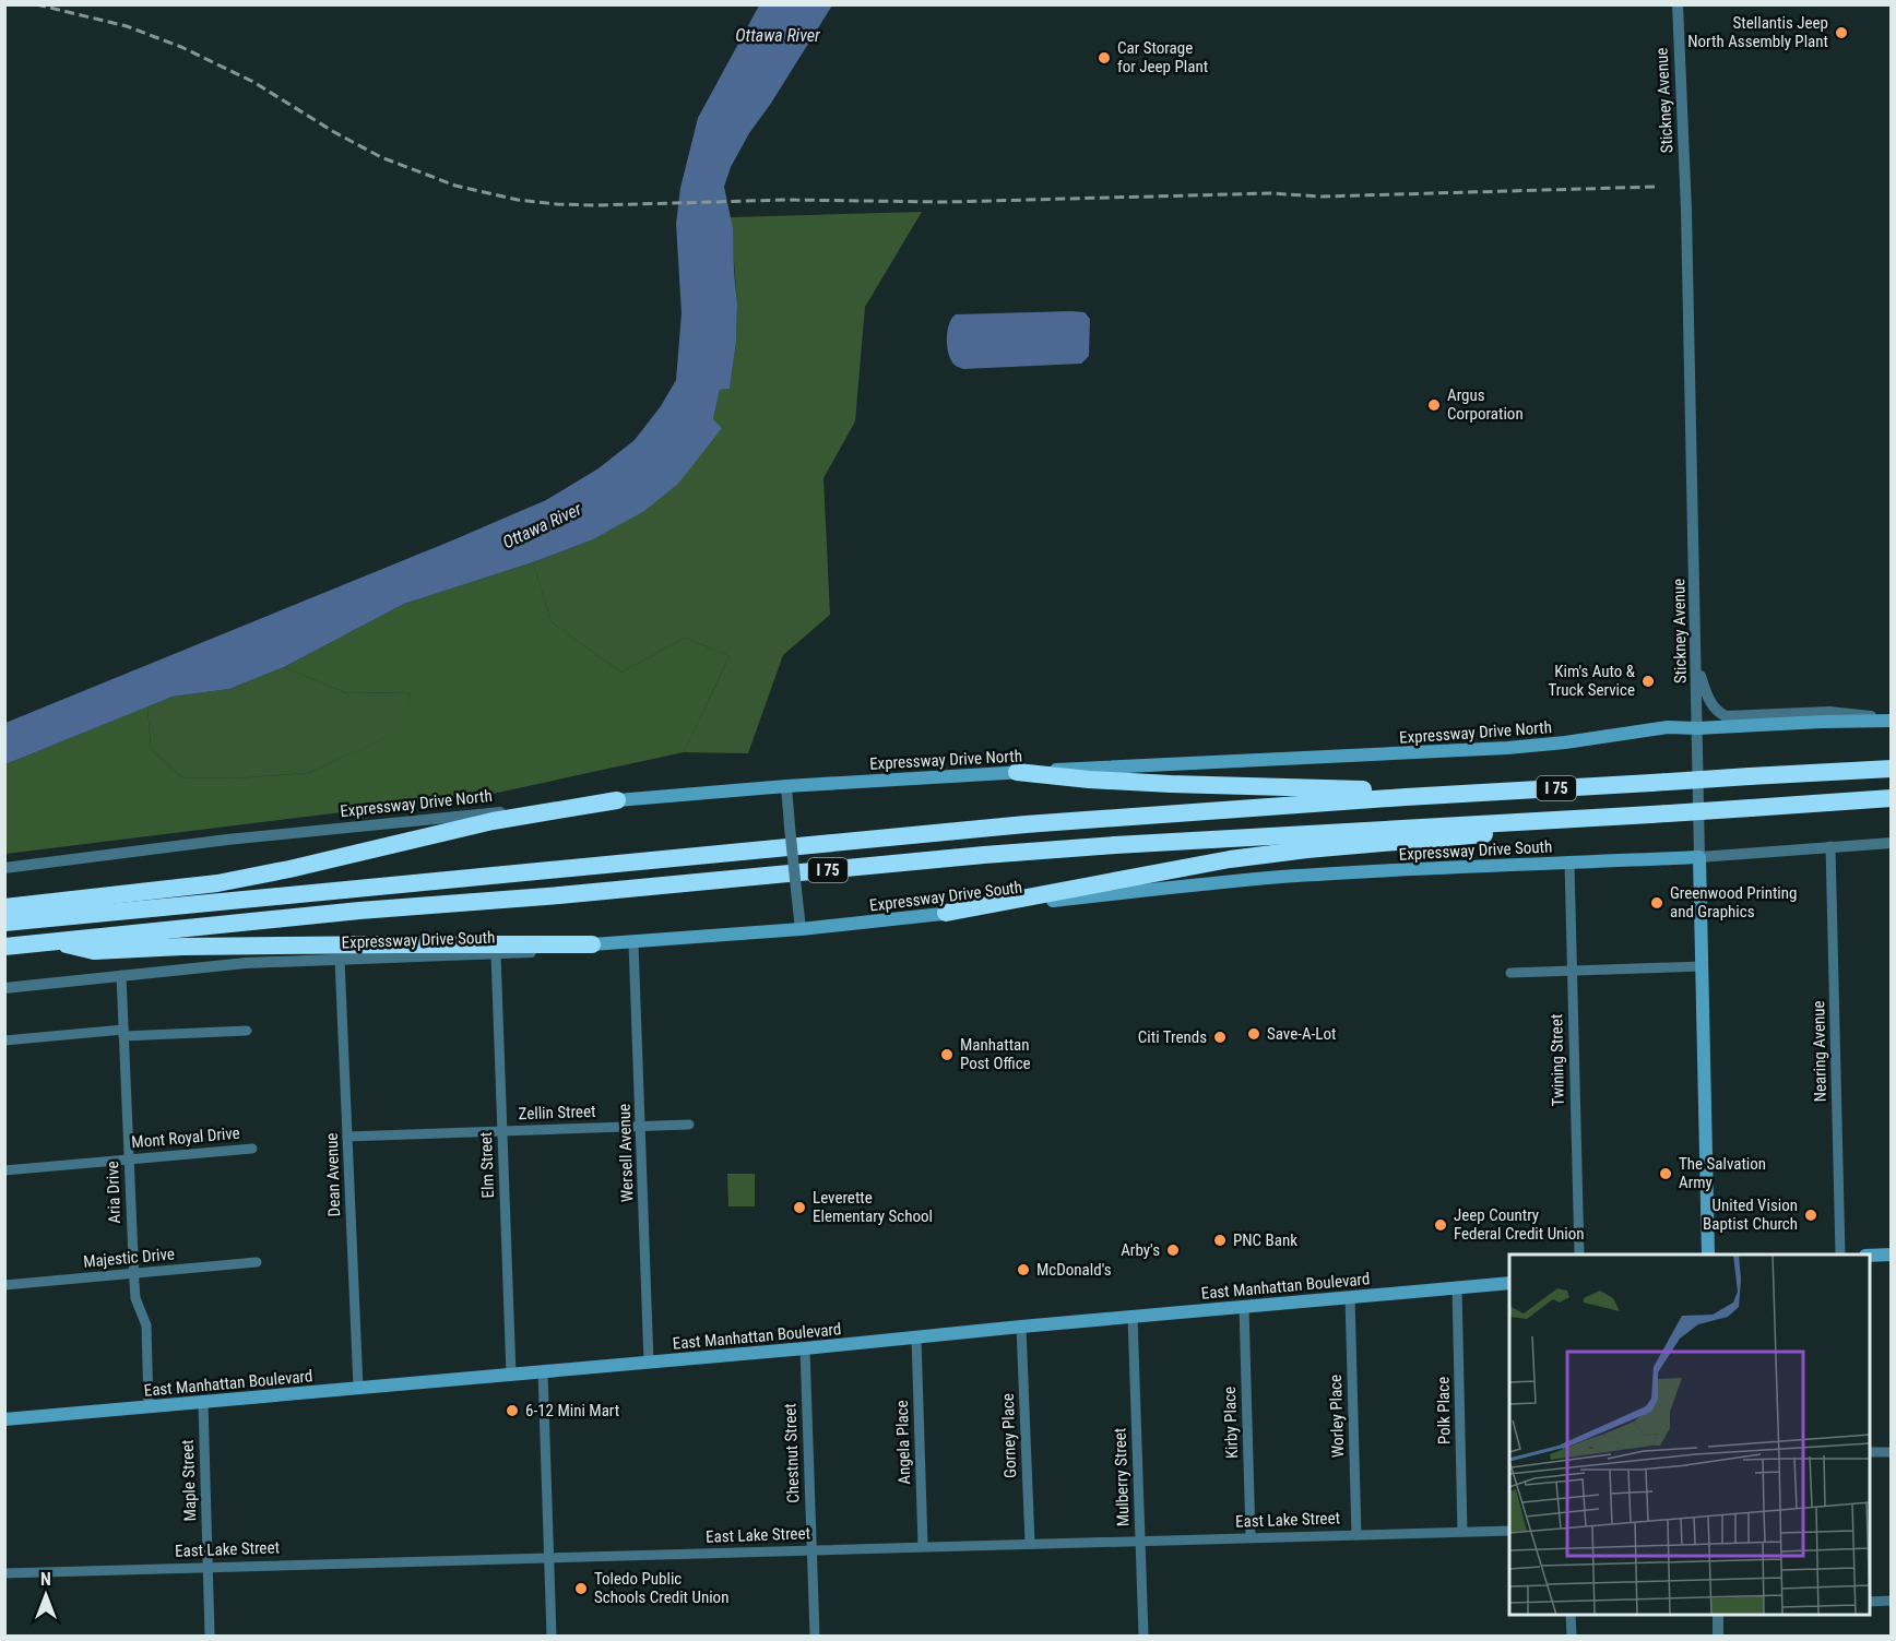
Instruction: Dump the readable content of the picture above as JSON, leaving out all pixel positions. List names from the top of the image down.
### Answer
{
  "streets": {
    "highway": ["I 75"],
    "main road": [
      "Stickney Avenue",
      "Expressway Drive North",
      "Expressway Drive South",
      "East Manhattan Boulevard"
    ],
    "street": [
      "Nearing Avenue",
      "Twining Street",
      "Zellin Street",
      "Mont Royal Drive",
      "Wersell Avenue",
      "Elm Street",
      "Dean Avenue",
      "Aria Drive",
      "Majestic Drive",
      "Polk Place",
      "Worley Place",
      "Kirby Place",
      "Gorney Place",
      "Angela Place",
      "Chestnut Street",
      "Mulberry Street",
      "Maple Street",
      "East Lake Street"
    ]
  },
  "crossings": [
    ["Stickney Avenue", "Expressway Drive North"],
    ["Stickney Avenue", "Expressway Drive South"],
    ["Expressway Drive South", "Nearing Avenue"],
    ["Expressway Drive South", "Twining Street"],
    ["Expressway Drive South", "Wersell Avenue"],
    ["Expressway Drive South", "Elm Street"],
    ["Expressway Drive South", "Dean Avenue"],
    ["Expressway Drive South", "Aria Drive"],
    ["Zellin Street", "Wersell Avenue"],
    ["Zellin Street", "Elm Street"],
    ["Zellin Street", "Dean Avenue"],
    ["Mont Royal Drive", "Aria Drive"],
    ["Wersell Avenue", "East Manhattan Boulevard"],
    ["Elm Street", "East Manhattan Boulevard"],
    ["Dean Avenue", "East Manhattan Boulevard"],
    ["Aria Drive", "Majestic Drive"],
    ["Aria Drive", "East Manhattan Boulevard"],
    ["East Manhattan Boulevard", "Polk Place"],
    ["East Manhattan Boulevard", "Worley Place"],
    ["East Manhattan Boulevard", "Kirby Place"],
    ["East Manhattan Boulevard", "Gorney Place"],
    ["East Manhattan Boulevard", "Angela Place"],
    ["East Manhattan Boulevard", "Chestnut Street"],
    ["East Manhattan Boulevard", "Mulberry Street"],
    ["East Manhattan Boulevard", "Maple Street"],
    ["Polk Place", "East Lake Street"],
    ["Worley Place", "East Lake Street"],
    ["Kirby Place", "East Lake Street"],
    ["Gorney Place", "East Lake Street"],
    ["Angela Place", "East Lake Street"],
    ["Chestnut Street", "East Lake Street"],
    ["Mulberry Street", "East Lake Street"],
    ["Maple Street", "East Lake Street"]
  ],
  "water": ["Ottawa River"],
  "places": [
    "Stellantis Jeep North Assembly Plant",
    "Car Storage for Jeep Plant",
    "Argus Corporation",
    "Kim's Auto & Truck Service",
    "Greenwood Printing and Graphics",
    "Save-A-Lot",
    "Citi Trends",
    "Manhattan Post Office",
    "The Salvation Army",
    "Leverette Elementary School",
    "United Vision Baptist Church",
    "Jeep Country Federal Credit Union",
    "PNC Bank",
    "Arby's",
    "McDonald's",
    "6-12 Mini Mart",
    "Toledo Public Schools Credit Union"
  ],
  "north": "top"
}
